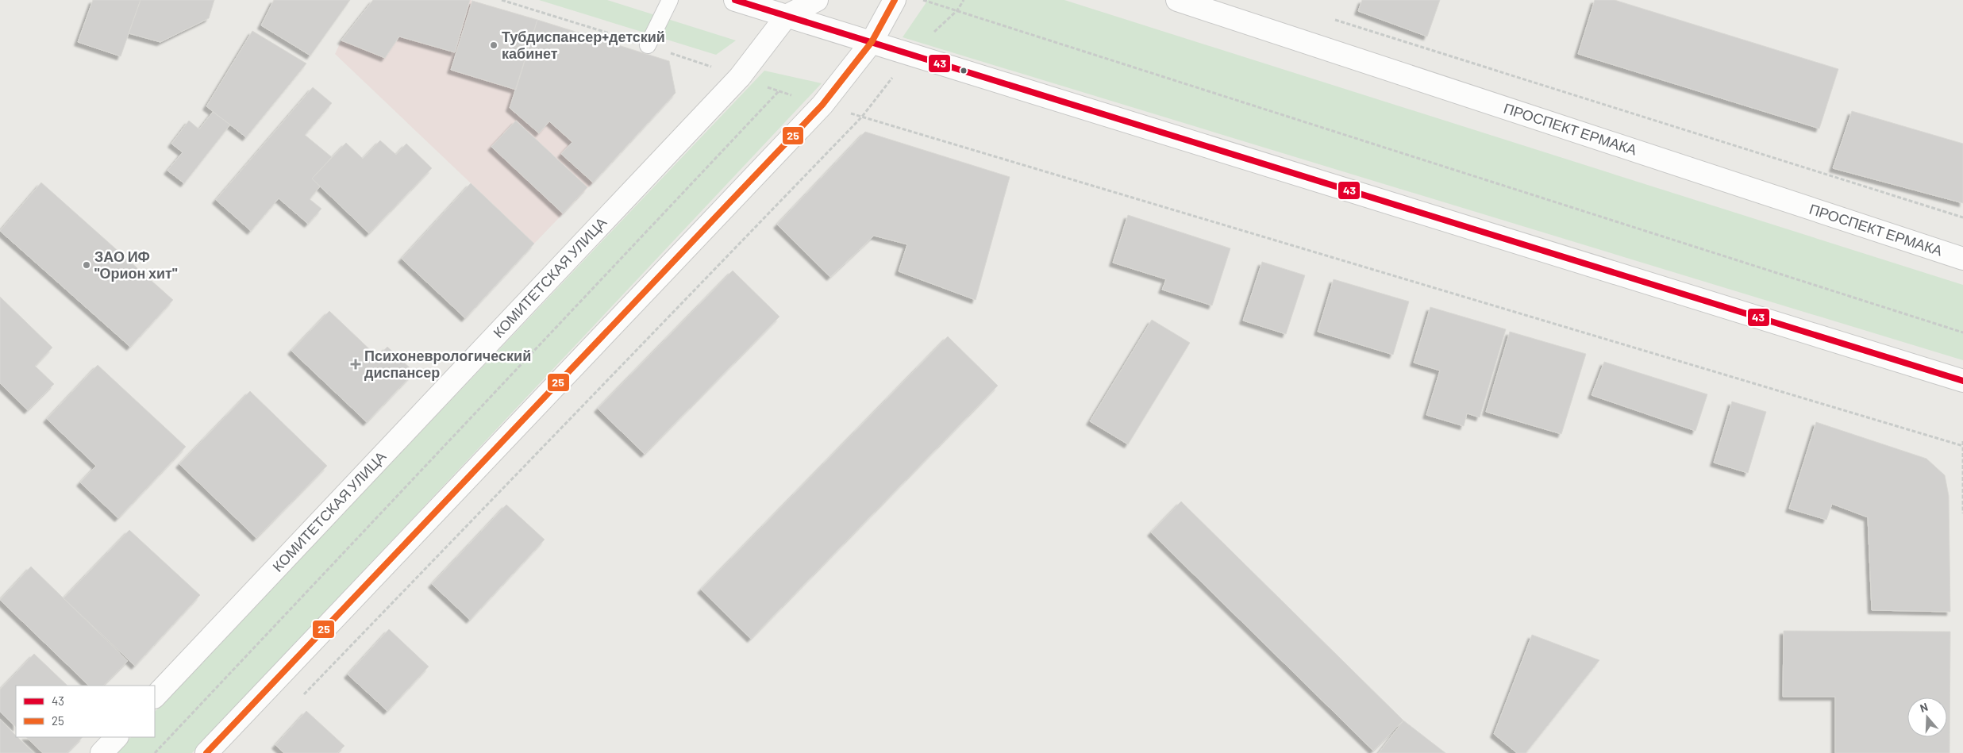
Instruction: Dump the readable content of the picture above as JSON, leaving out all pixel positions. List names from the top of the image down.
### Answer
{
  "streets": {
    "main road": ["ПРОСПЕКТ ЕРМАКА", "КОМИТЕТСКАЯ УЛИЦА"]
  },
  "places": {
    "other": ["Тубдиспансер+детский кабинет", "ЗАО ИФ \"Орион хит\""],
    "health": ["Психоневрологический диспансер"]
  },
  "lines": ["transit line 43", "transit line 25"],
  "legend": ["43", "25"],
  "north": "top"
}
